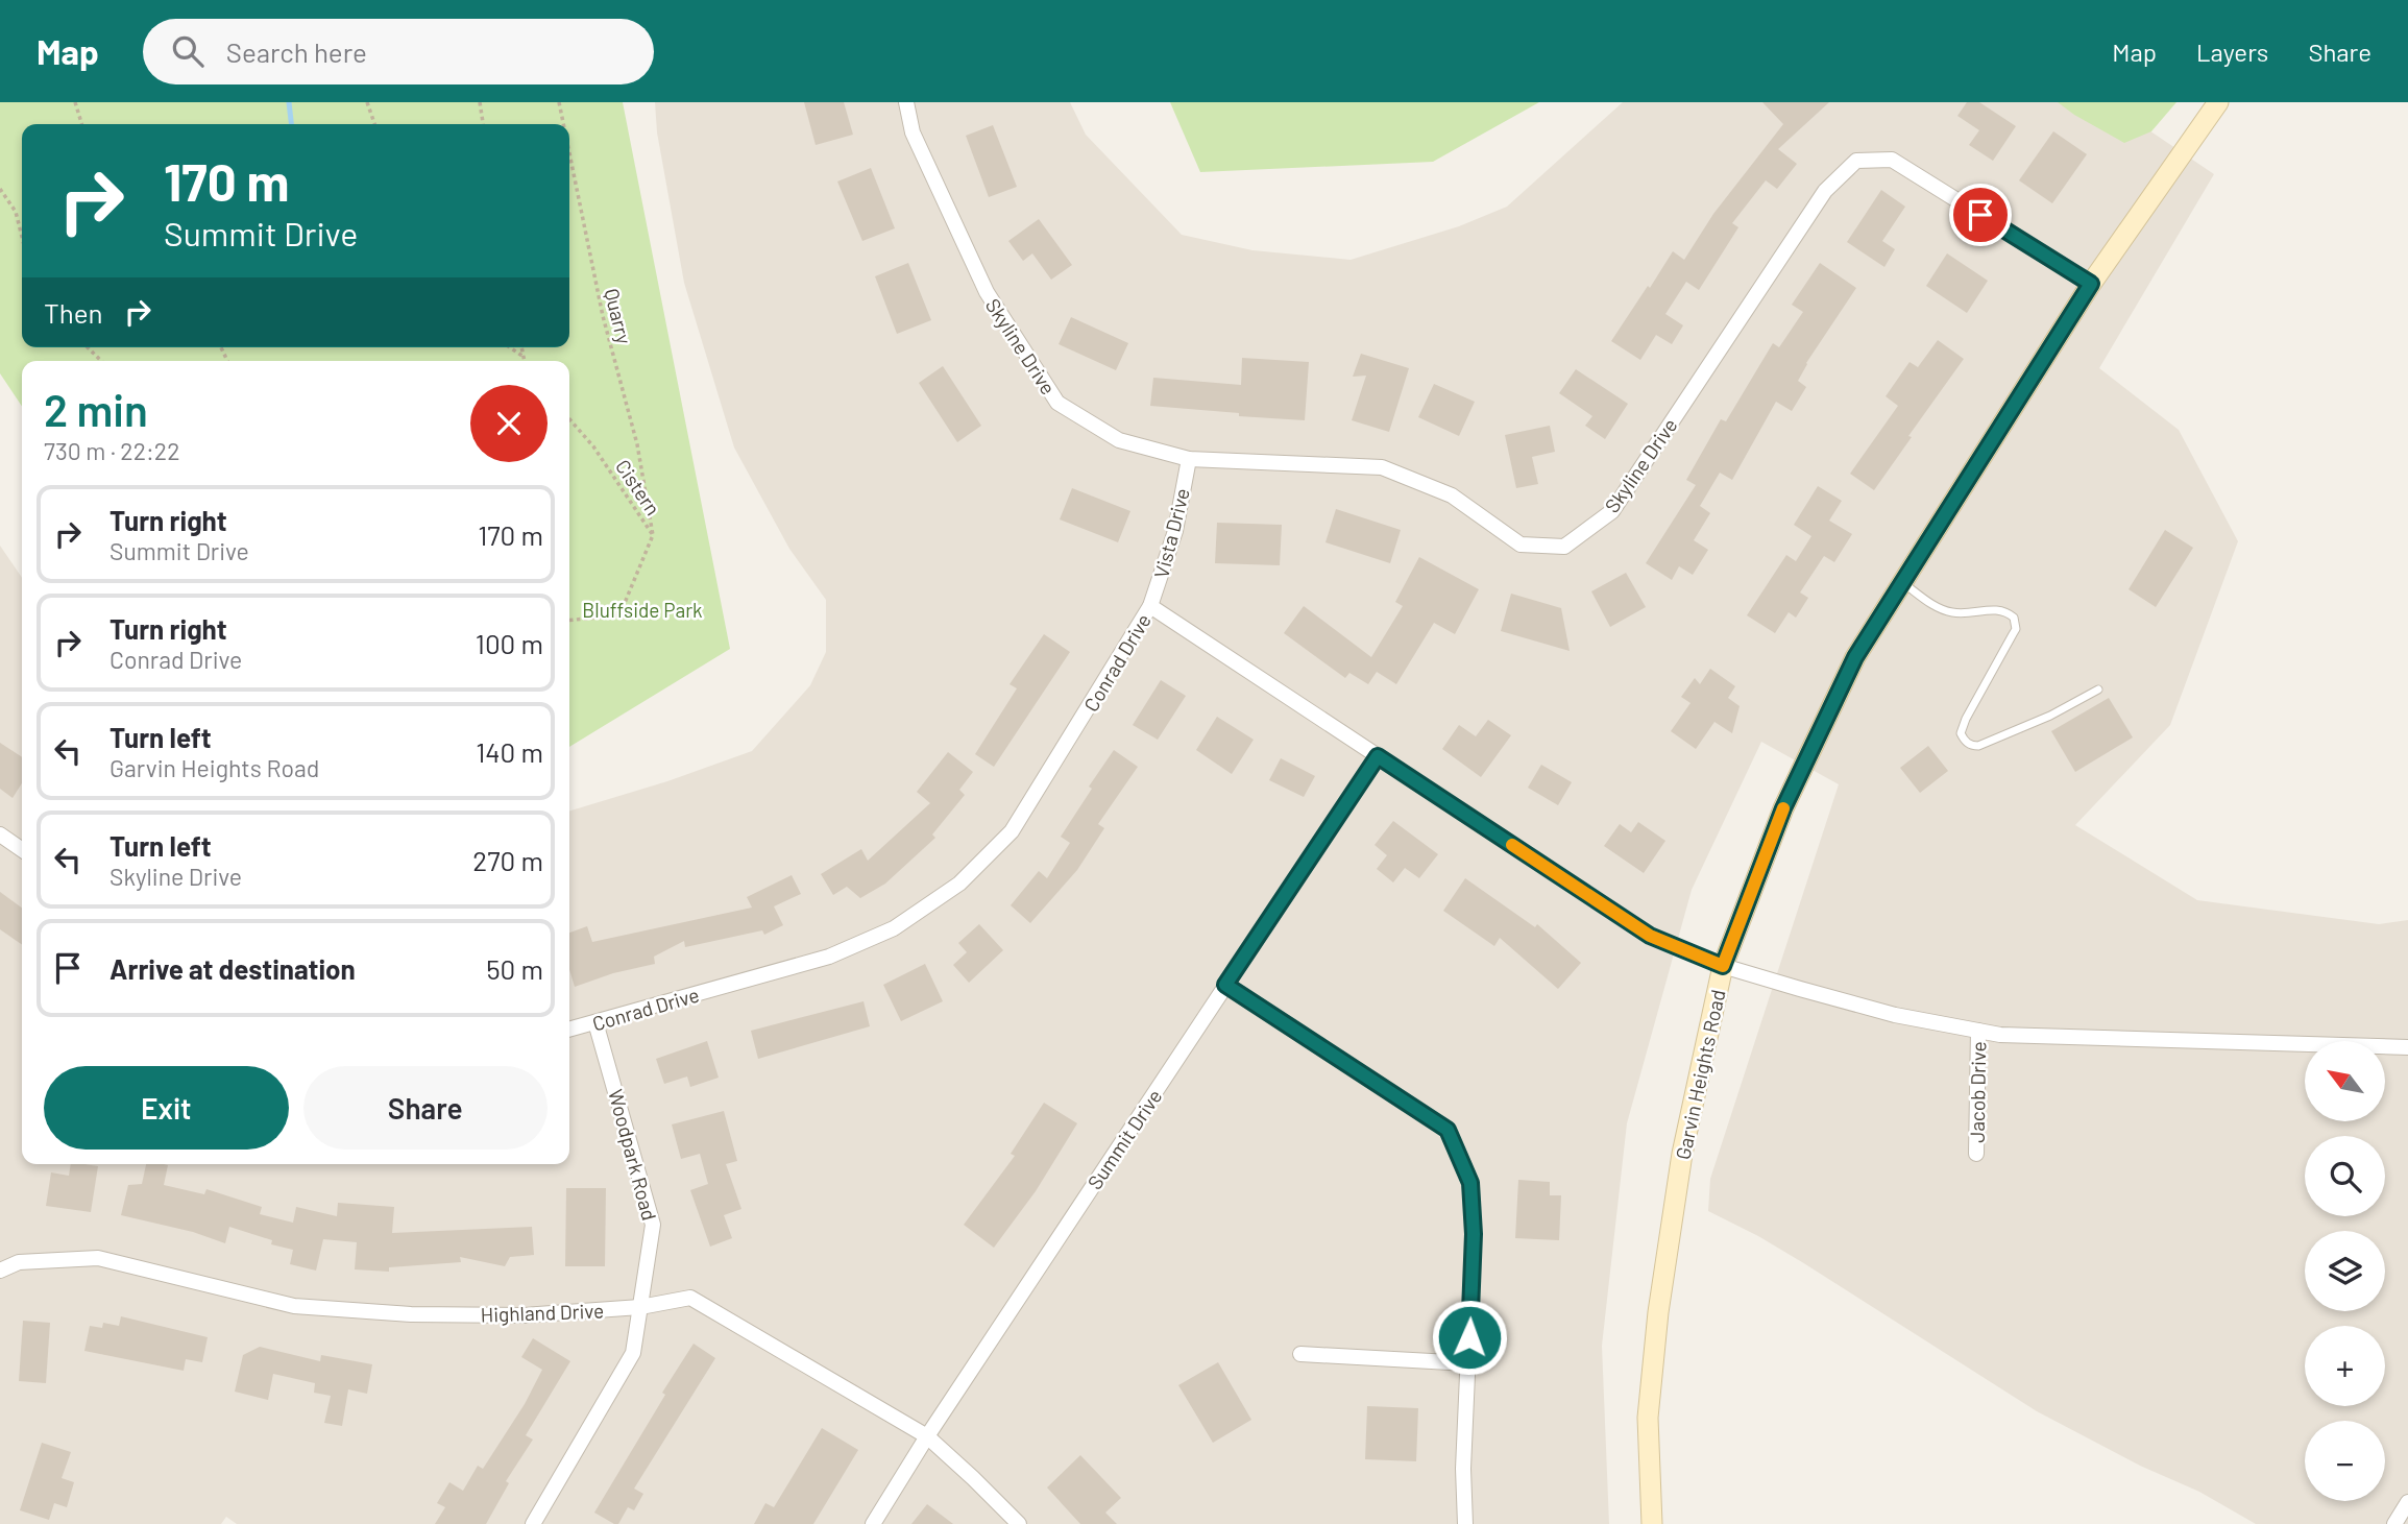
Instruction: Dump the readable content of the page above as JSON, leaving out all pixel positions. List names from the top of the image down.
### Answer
{
  "streets": {
    "main road": ["Garvin Heights Road"],
    "street": [
      "Skyline Drive",
      "Vista Drive",
      "Conrad Drive",
      "Jacob Drive",
      "Summit Drive",
      "Woodpark Road",
      "Highland Drive"
    ],
    "path": ["Quarry", "Cistern"]
  },
  "crossings": [
    ["Quarry", "Cistern"],
    ["Skyline Drive", "Vista Drive"],
    ["Skyline Drive", "Garvin Heights Road"],
    ["Vista Drive", "Conrad Drive"],
    ["Conrad Drive", "Garvin Heights Road"],
    ["Conrad Drive", "Jacob Drive"],
    ["Conrad Drive", "Summit Drive"],
    ["Conrad Drive", "Woodpark Road"],
    ["Summit Drive", "Highland Drive"],
    ["Woodpark Road", "Highland Drive"]
  ],
  "parks": ["Bluffside Park"],
  "north": "top left",
  "page": {
    "header": "Map",
    "search": "Search here",
    "nav": ["Map", "Layers", "Share"],
    "turn": ["170 m", "Summit Drive"],
    "then": "Then",
    "heading": ["2 min", "730 m · 22:22"],
    "list": [
      {
        "name": "Turn right",
        "note": "Summit Drive",
        "value": "170 m"
      },
      {
        "name": "Turn right",
        "note": "Conrad Drive",
        "value": "100 m"
      },
      {
        "name": "Turn left",
        "note": "Garvin Heights Road",
        "value": "140 m"
      },
      {
        "name": "Turn left",
        "note": "Skyline Drive",
        "value": "270 m"
      },
      {
        "name": "Arrive at destination",
        "value": "50 m"
      }
    ],
    "map_buttons": ["+", "−"],
    "buttons": ["Exit", "Share"]
  }
}
